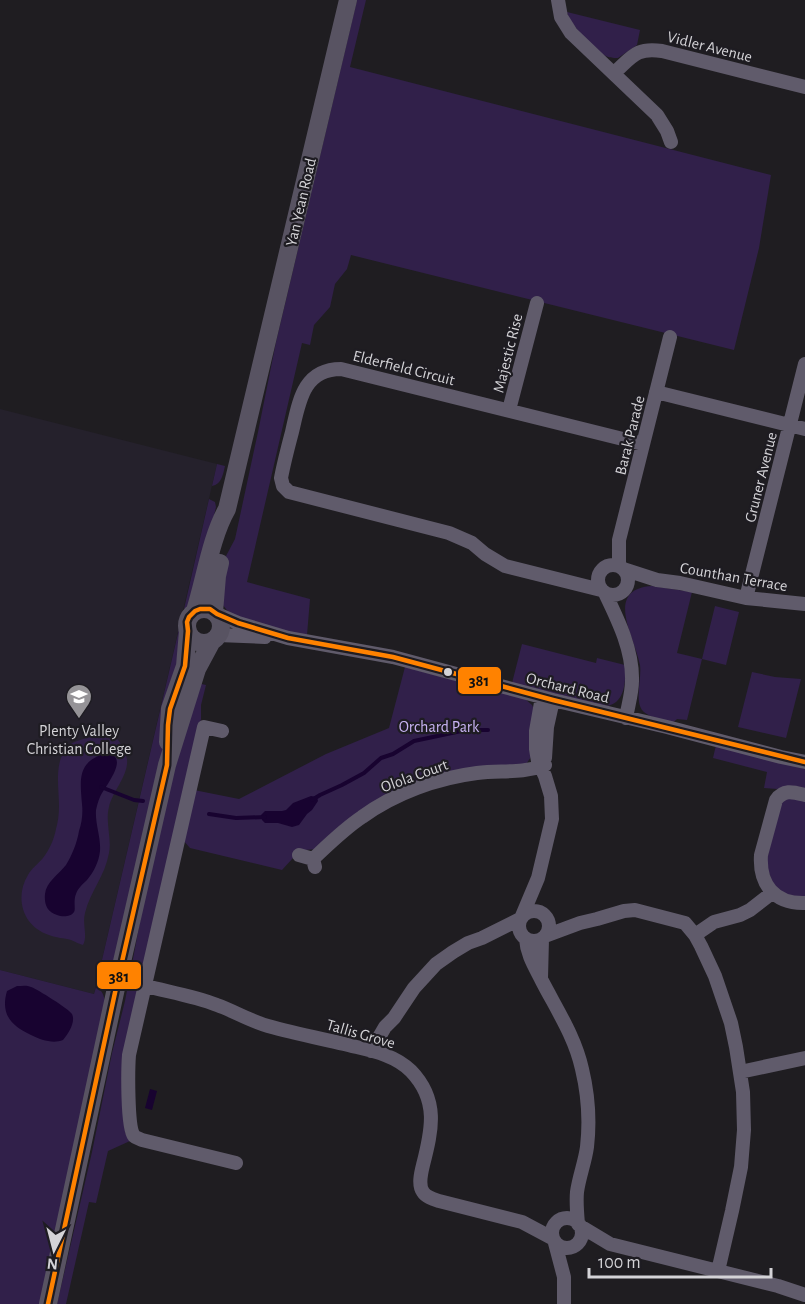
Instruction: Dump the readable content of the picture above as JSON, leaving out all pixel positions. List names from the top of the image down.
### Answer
{
  "streets": {
    "main road": ["Yan Yean Road"],
    "street": [
      "Vidler Avenue",
      "Majestic Rise",
      "Elderfield Circuit",
      "Barak Parade",
      "Gruner Avenue",
      "Counthan Terrace",
      "Orchard Road",
      "Olola Court",
      "Tallis Grove"
    ]
  },
  "crossings": [
    ["Yan Yean Road", "Orchard Road"],
    ["Majestic Rise", "Elderfield Circuit"],
    ["Elderfield Circuit", "Barak Parade"],
    ["Elderfield Circuit", "Counthan Terrace"],
    ["Barak Parade", "Counthan Terrace"],
    ["Gruner Avenue", "Counthan Terrace"]
  ],
  "parks": ["Orchard Park"],
  "places": {
    "school or university": ["Plenty Valley Christian College"]
  },
  "lines": ["transit line 381"],
  "scale_bar": "100 m",
  "north": "bottom"
}
